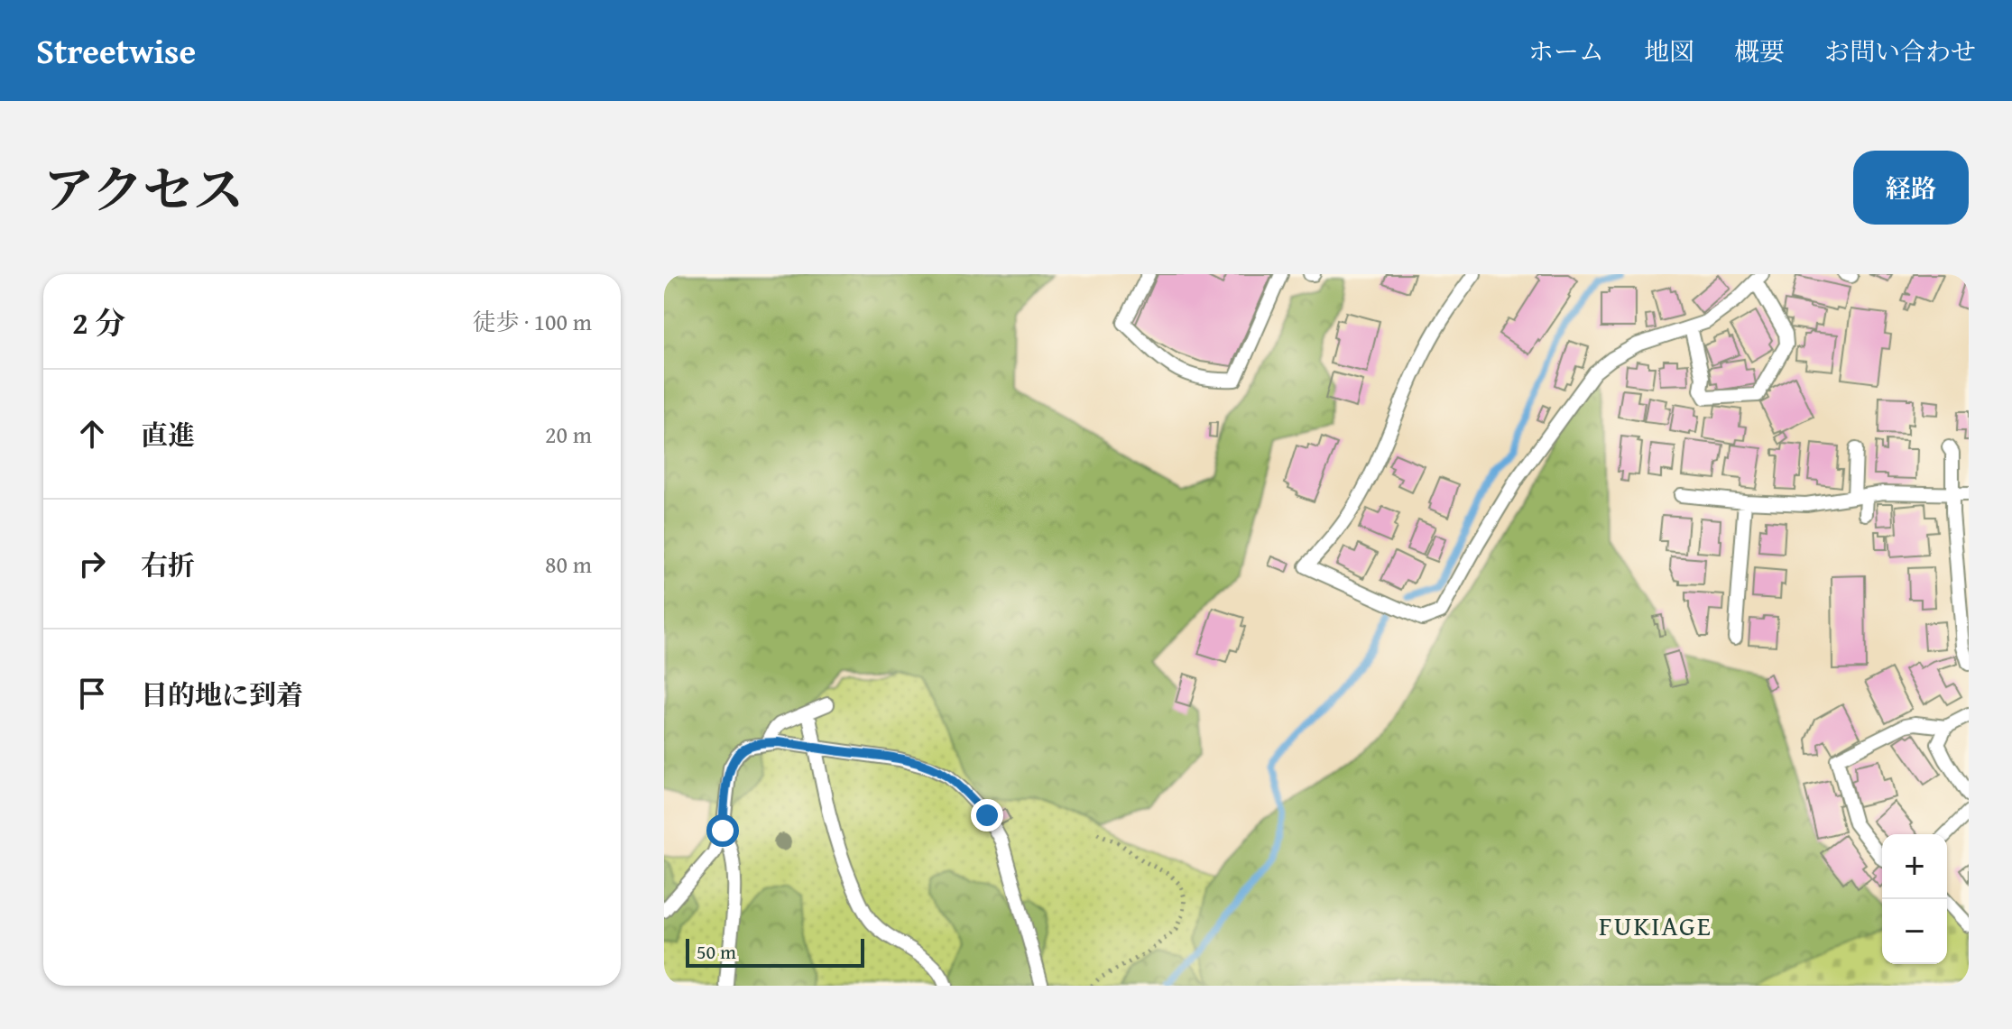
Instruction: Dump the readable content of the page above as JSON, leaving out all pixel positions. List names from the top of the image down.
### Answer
{
  "districts": ["FUKIAGE"],
  "scale_bar": "50 m",
  "page": {
    "header": "Streetwise",
    "nav": [
      "ホーム",
      "地図",
      "概要",
      "お問い合わせ"
    ],
    "title": "アクセス",
    "buttons": "経路",
    "heading": ["2 分", "徒歩 · 100 m"],
    "list": [
      ["直進", "20 m"],
      ["右折", "80 m"],
      "目的地に到着"
    ],
    "map_buttons": ["+", "−"],
    "scale": "50 m"
  }
}
